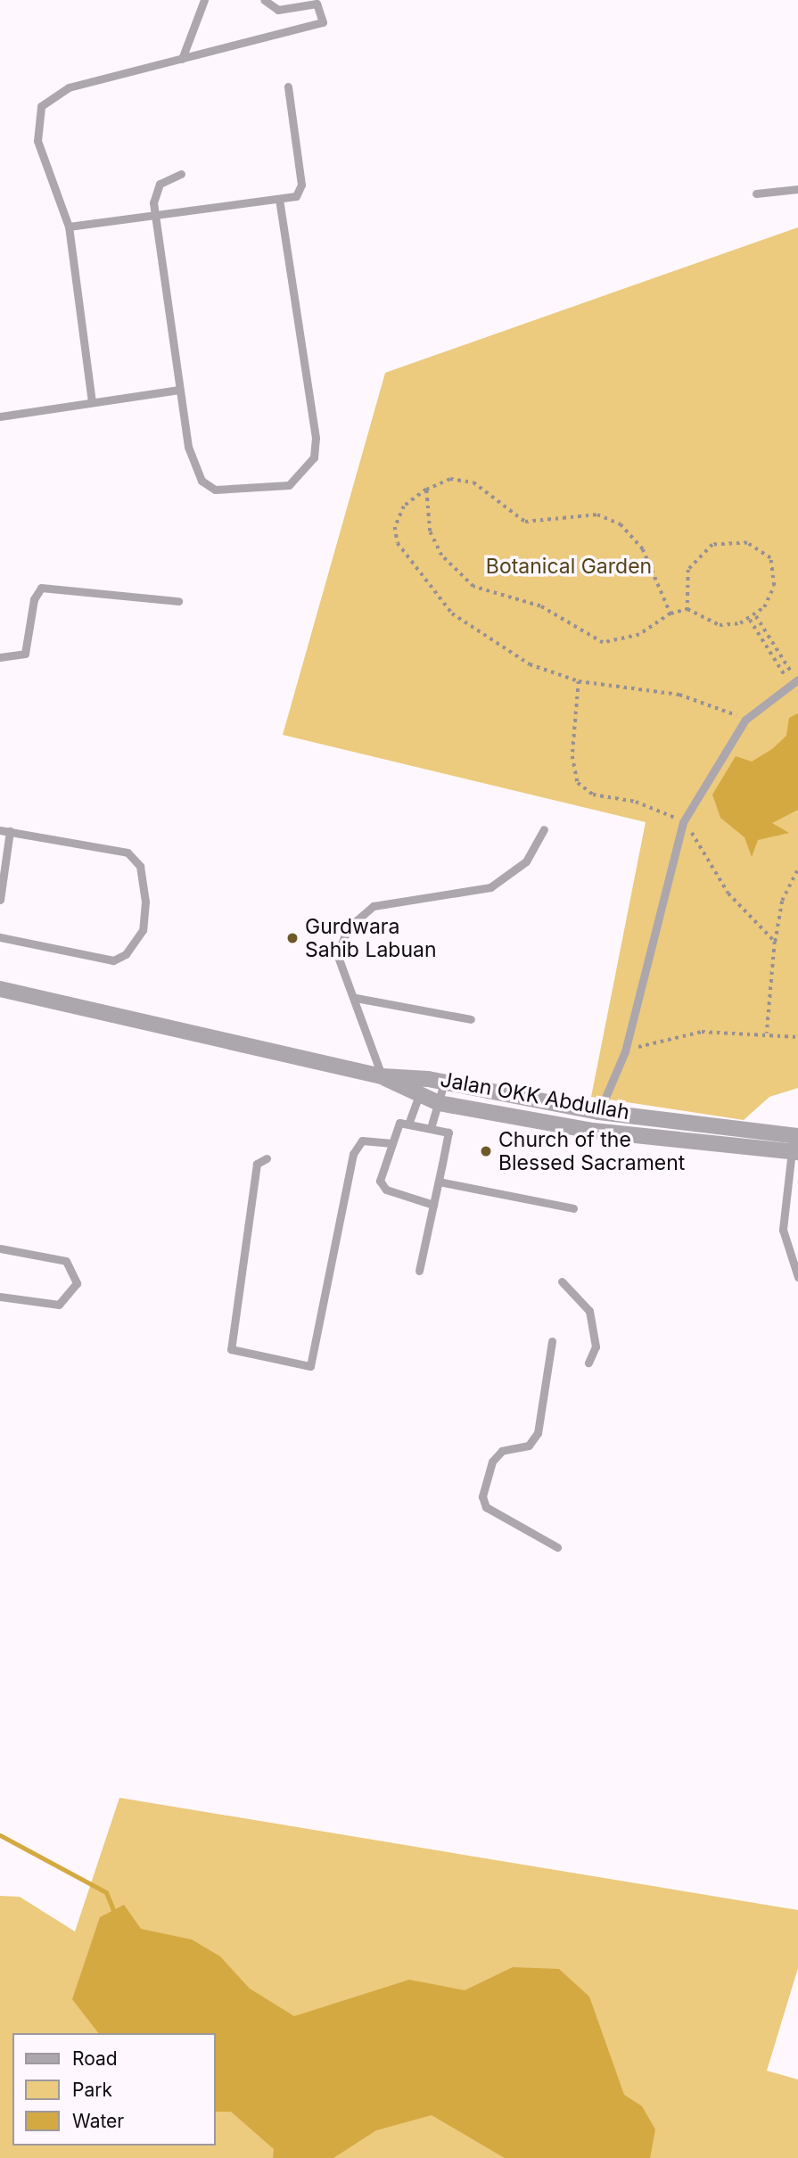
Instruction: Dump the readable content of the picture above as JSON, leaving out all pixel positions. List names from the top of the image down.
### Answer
{
  "streets": {
    "street": ["Jalan OKK Abdullah"]
  },
  "parks": ["Botanical Garden"],
  "places": ["Gurdwara Sahib Labuan", "Church of the Blessed Sacrament"],
  "legend": ["Road", "Park", "Water"]
}
